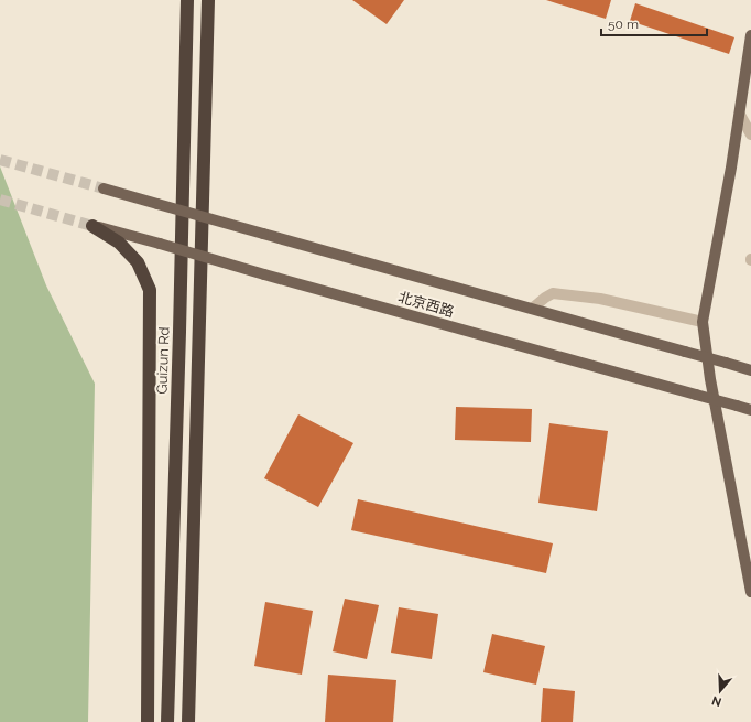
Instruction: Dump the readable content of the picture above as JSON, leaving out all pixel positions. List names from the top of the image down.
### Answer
{
  "streets": {
    "highway": ["Guizun Rd"],
    "main road": ["北京西路"]
  },
  "scale_bar": "50 m",
  "north": "bottom"
}
